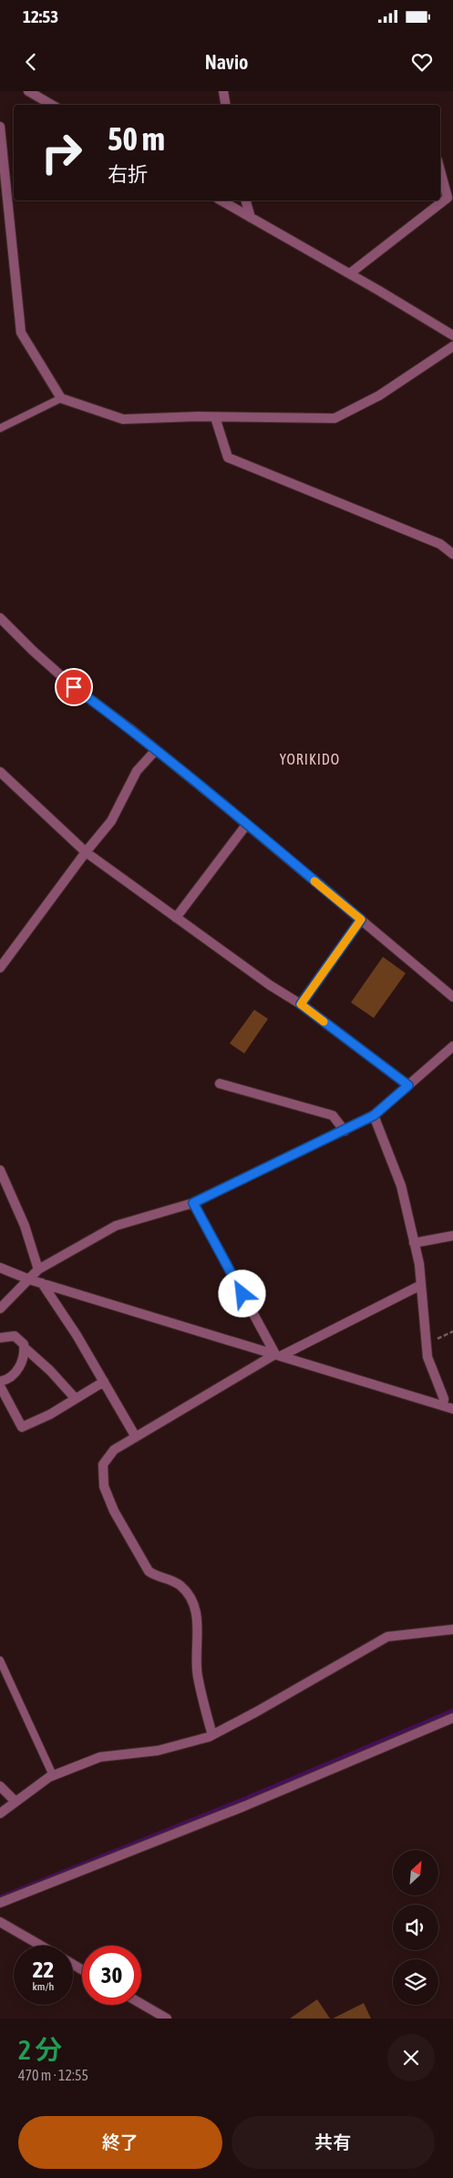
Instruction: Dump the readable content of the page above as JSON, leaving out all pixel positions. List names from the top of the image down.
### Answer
{
  "districts": ["YORIKIDO"],
  "north": "top right",
  "page": {
    "status": "12:53",
    "header": "Navio",
    "turn": ["50 m", "右折"],
    "speed": "22 km/h",
    "limit": "30",
    "heading": ["2 分", "470 m · 12:55"],
    "buttons": ["終了", "共有"]
  }
}
